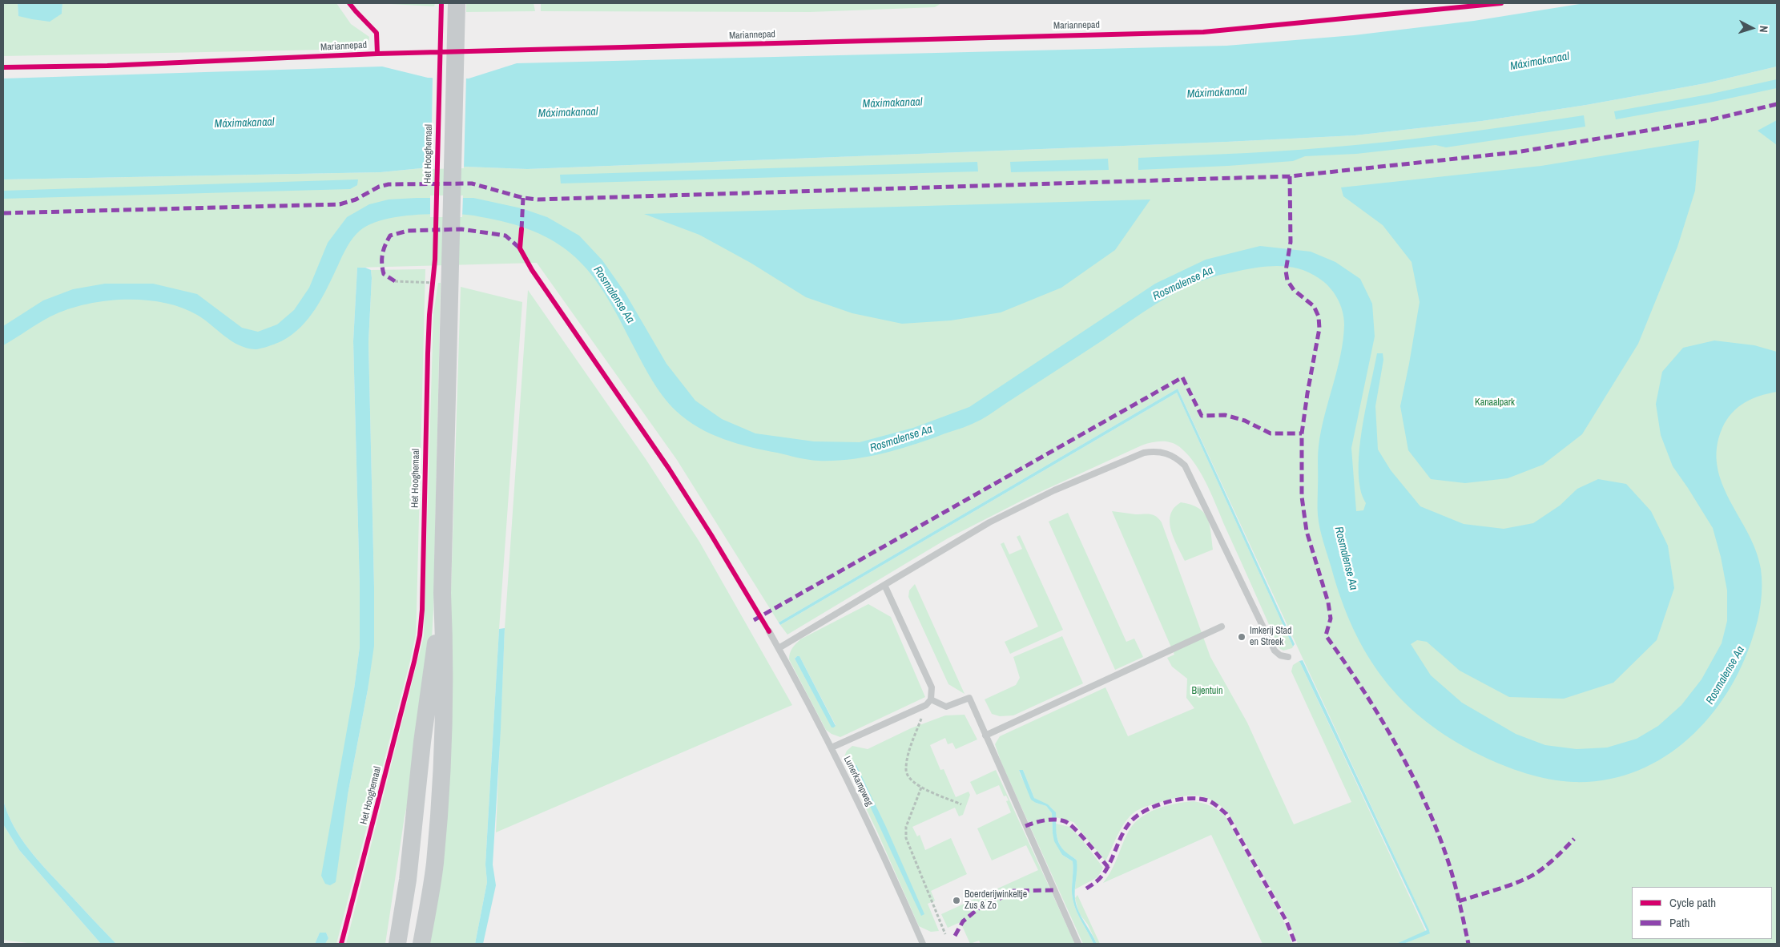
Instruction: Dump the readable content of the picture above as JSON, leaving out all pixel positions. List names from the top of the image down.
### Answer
{
  "streets": {
    "lane": ["Lunerkampweg"],
    "cycle path": ["Mariannepad", "Het Hooghemaal"]
  },
  "water": ["Máximakanaal", "Rosmalense Aa"],
  "parks": ["Kanaalpark", "Bijentuin"],
  "places": ["Imkerij Stad en Streek", "Boerderijwinkeltje Zus & Zo"],
  "legend": ["Cycle path", "Path"],
  "north": "right"
}
